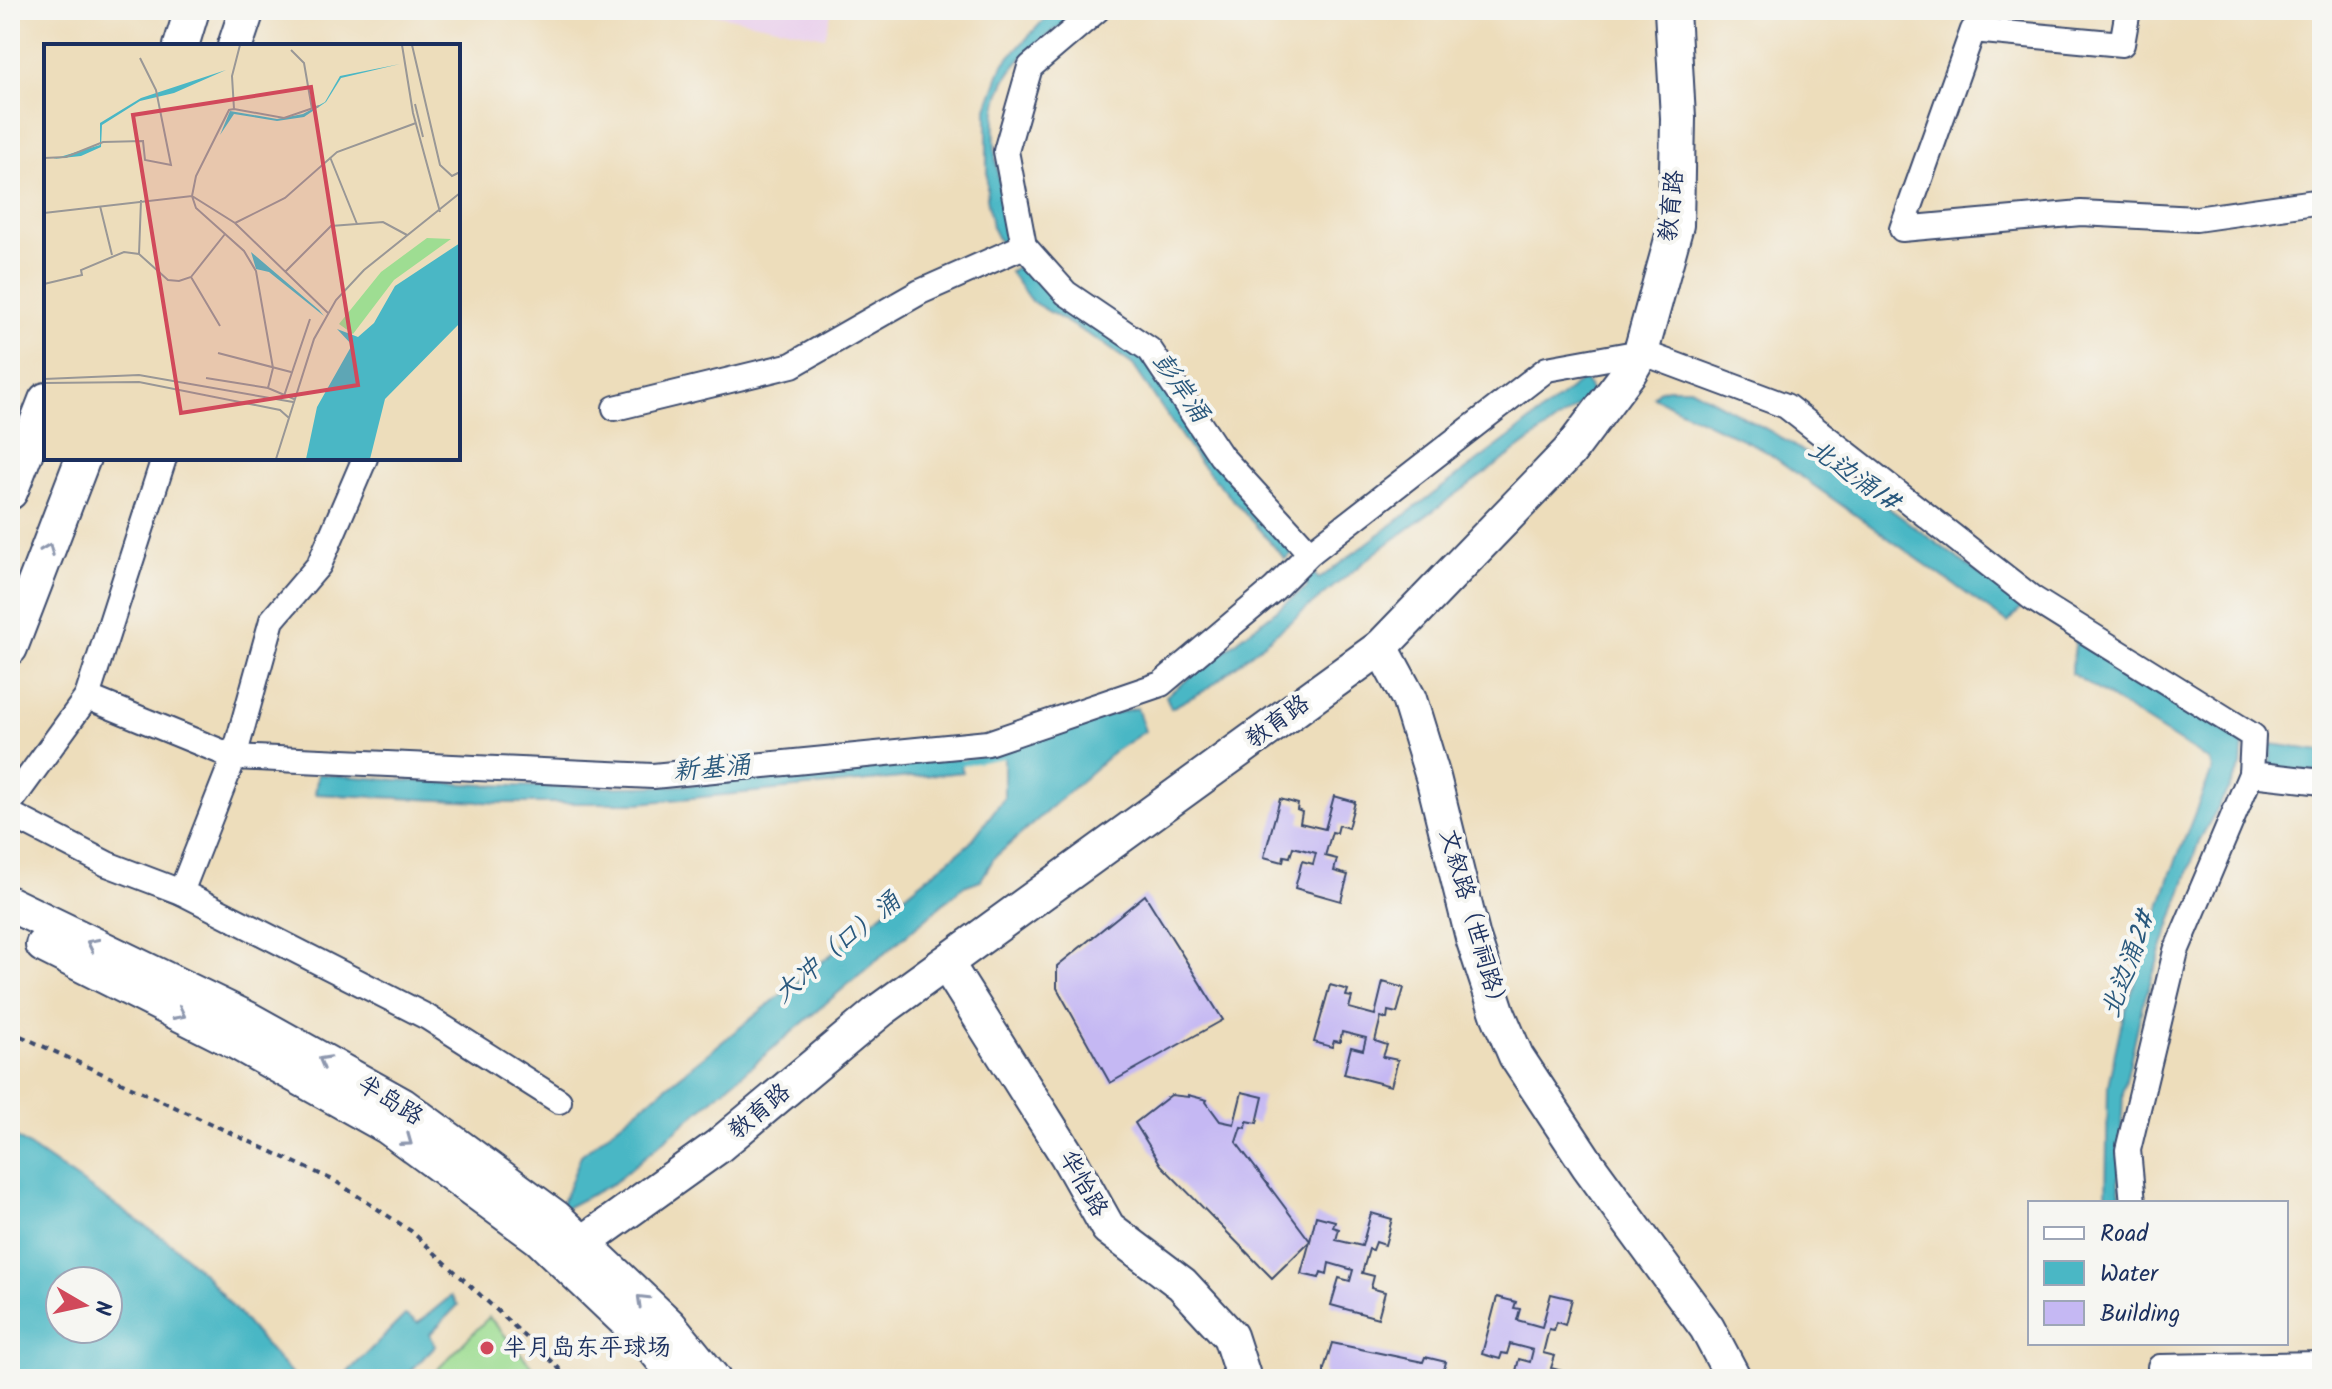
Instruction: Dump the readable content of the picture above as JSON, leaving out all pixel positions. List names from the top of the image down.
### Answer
{
  "streets": {
    "street": [
      "教育路",
      "文叙路（世祠路）",
      "半岛路",
      "华怡路"
    ]
  },
  "crossings": [
    ["教育路", "文叙路（世祠路）"],
    ["教育路", "半岛路"],
    ["教育路", "华怡路"]
  ],
  "water": [
    "彭岸涌",
    "北边涌1#",
    "新基涌",
    "大冲（口）涌",
    "北边涌2#"
  ],
  "places": ["半月岛东平球场"],
  "legend": ["Road", "Water", "Building"],
  "north": "right"
}
